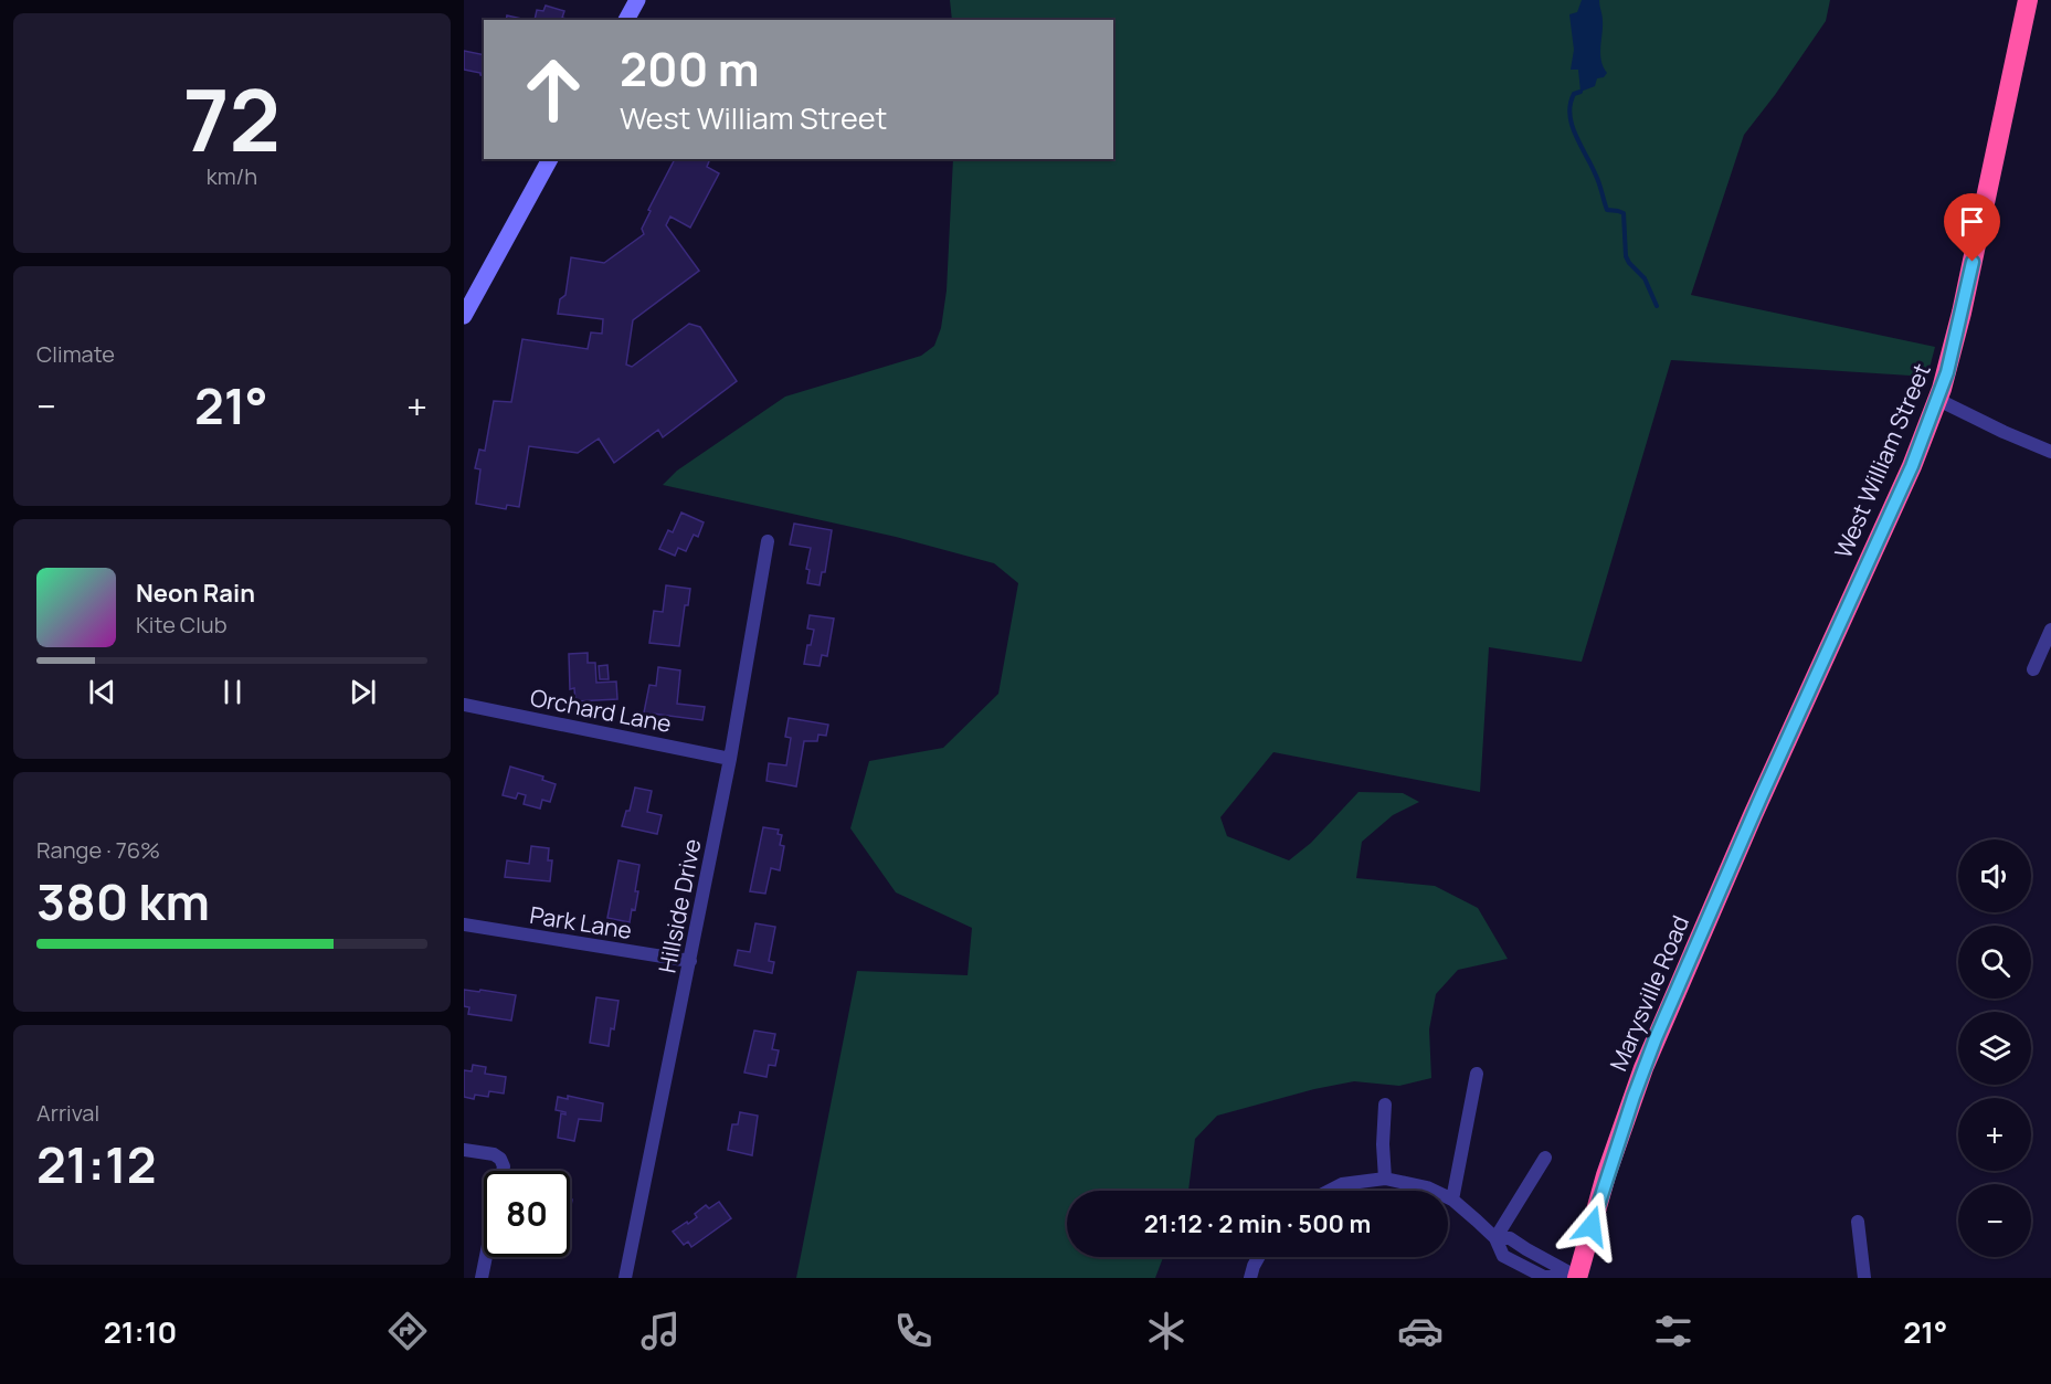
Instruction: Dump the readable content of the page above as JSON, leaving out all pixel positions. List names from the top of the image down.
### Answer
{
  "streets": {
    "highway": ["West William Street", "Marysville Road"],
    "street": ["Orchard Lane", "Hillside Drive", "Park Lane"]
  },
  "crossings": [
    ["West William Street", "Marysville Road"],
    ["Orchard Lane", "Hillside Drive"],
    ["Hillside Drive", "Park Lane"]
  ],
  "page": {
    "tile": [
      ["72", "km/h"],
      "Climate",
      ["Range · 76%", "380 km"],
      ["Arrival", "21:12"]
    ],
    "turn": ["200 m", "West William Street"],
    "heat": ["−", "21°", "+"],
    "song": ["Neon Rain", "Kite Club"],
    "map_buttons": ["+", "−"],
    "limit": "80",
    "trip": "21:12 · 2 min · 500 m",
    "tabs": ["21:10", "21°"]
  }
}
